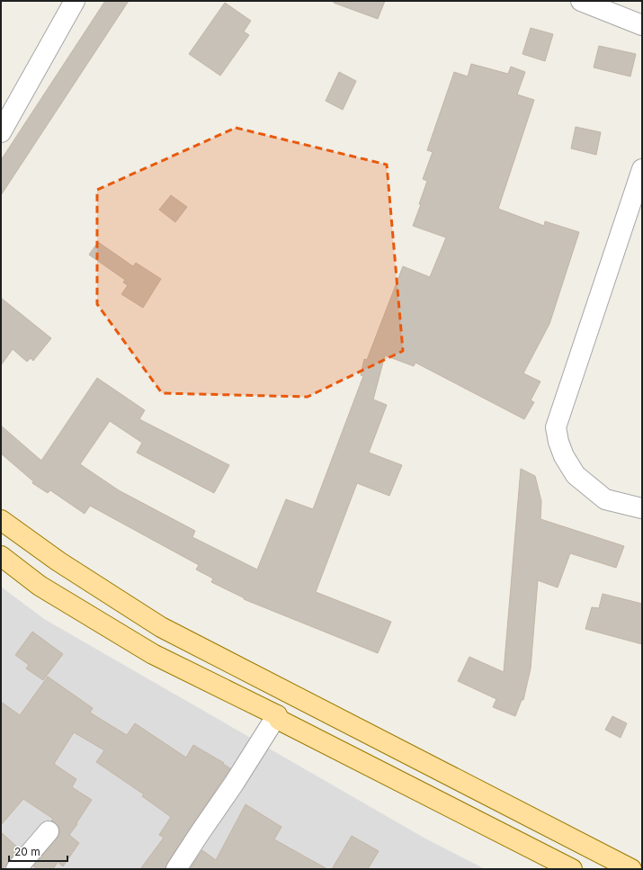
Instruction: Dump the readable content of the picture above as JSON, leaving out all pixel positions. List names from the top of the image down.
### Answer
{
  "scale_bar": "20 m"
}
